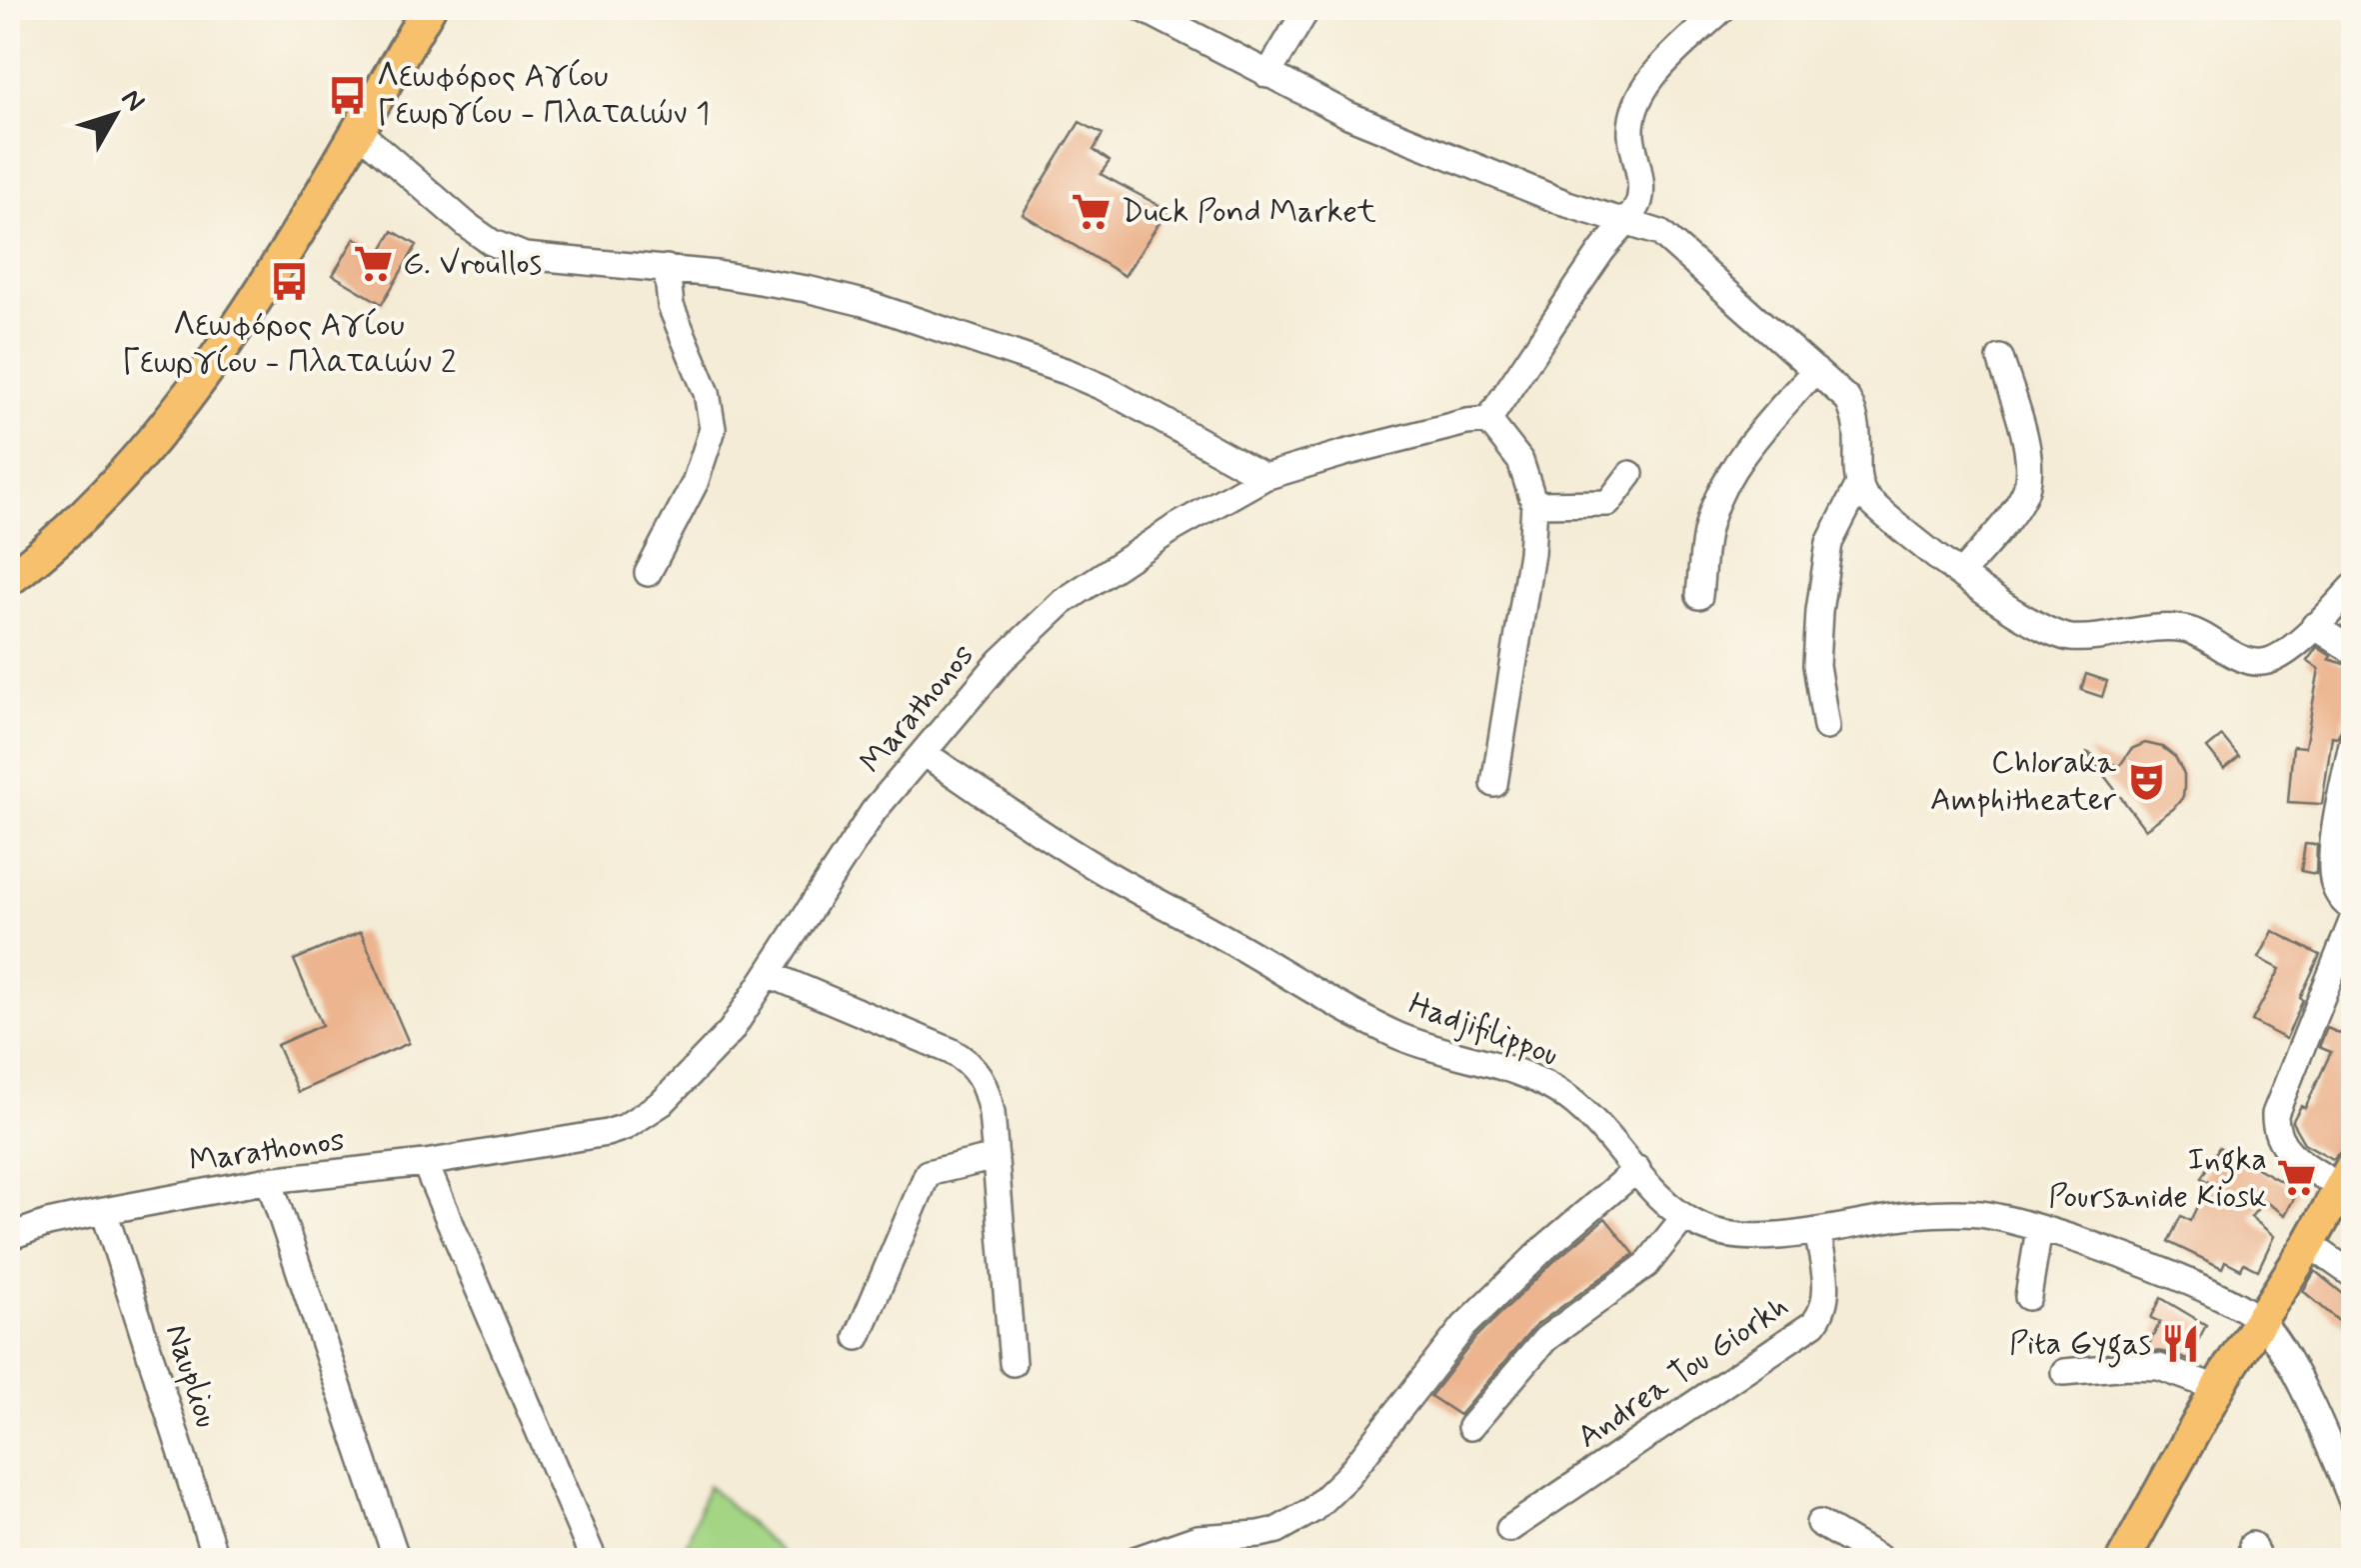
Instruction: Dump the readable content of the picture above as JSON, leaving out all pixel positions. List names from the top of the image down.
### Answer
{
  "streets": {
    "street": [
      "Marathonos",
      "Hadjifilippou",
      "Andrea Tou Giorkh",
      "Naupliou"
    ]
  },
  "crossings": [
    ["Marathonos", "Hadjifilippou"],
    ["Marathonos", "Naupliou"],
    ["Hadjifilippou", "Andrea Tou Giorkh"]
  ],
  "places": {
    "bus stop": ["Λεωφόρος Αγίου Γεωργίου - Πλαταιών 1", "Λεωφόρος Αγίου Γεωργίου - Πλαταιών 2"],
    "supermarket": ["Duck Pond Market", "G. Vroullos", "Ingka Poursanide Kiosk"],
    "theatre": ["Chloraka Amphitheater"],
    "restaurant": ["Pita Gygas"]
  },
  "north": "top right"
}
